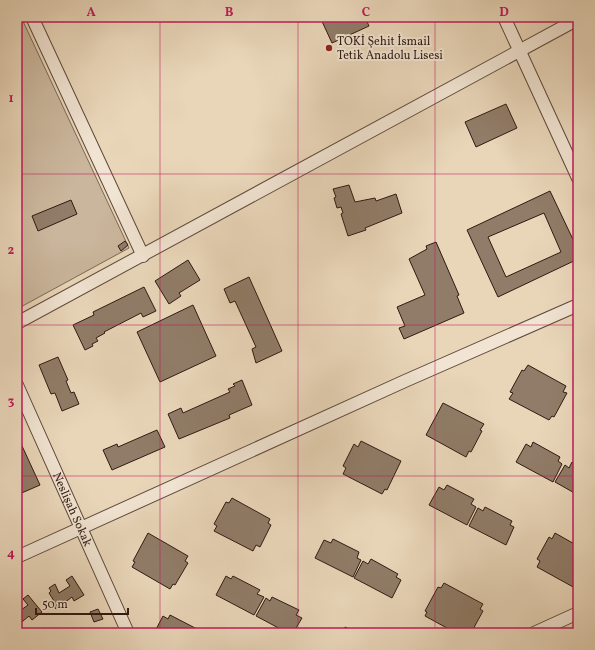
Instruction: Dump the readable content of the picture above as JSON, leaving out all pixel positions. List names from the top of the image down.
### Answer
{
  "streets": {
    "street": ["Neslişah Sokak"]
  },
  "places": ["TOKİ Şehit İsmail Tetik Anadolu Lisesi"],
  "scale_bar": "50 m",
  "grid": {
    "columns": [
      "A",
      "B",
      "C",
      "D"
    ],
    "rows": [
      "1",
      "2",
      "3",
      "4"
    ]
  }
}
